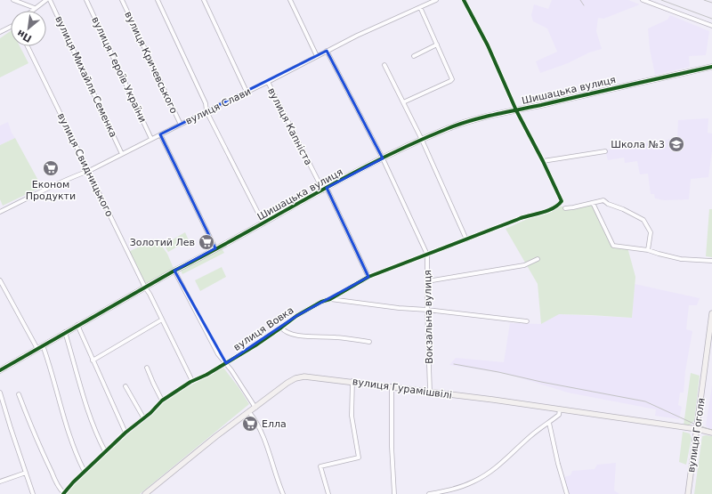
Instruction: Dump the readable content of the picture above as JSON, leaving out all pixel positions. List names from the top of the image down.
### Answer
{
  "streets": {
    "street": [
      "вулиця Кричевського",
      "вулиця Героїв України",
      "вулиця Михайля Семенка",
      "Шишацька вулиця",
      "вулиця Слави",
      "вулиця Капніста",
      "вулиця Свидницького",
      "Вокзальна вулиця",
      "вулиця Вовка",
      "вулиця Гурамішвілі",
      "вулиця Гоголя"
    ]
  },
  "crossings": [
    ["вулиця Кричевського", "вулиця Слави"],
    ["вулиця Героїв України", "вулиця Слави"],
    ["вулиця Михайля Семенка", "вулиця Слави"],
    ["Шишацька вулиця", "вулиця Капніста"],
    ["Шишацька вулиця", "вулиця Свидницького"],
    ["Шишацька вулиця", "Вокзальна вулиця"],
    ["вулиця Слави", "вулиця Капніста"],
    ["вулиця Слави", "вулиця Свидницького"],
    ["вулиця Слави", "Вокзальна вулиця"],
    ["вулиця Капніста", "вулиця Вовка"],
    ["вулиця Свидницького", "вулиця Вовка"],
    ["Вокзальна вулиця", "вулиця Вовка"],
    ["Вокзальна вулиця", "вулиця Гурамішвілі"],
    ["вулиця Гурамішвілі", "вулиця Гоголя"]
  ],
  "places": {
    "school or university": ["Школа №3"],
    "supermarket": ["Економ Продукти", "Золотий Лев", "Елла"]
  },
  "north": "bottom left"
}
